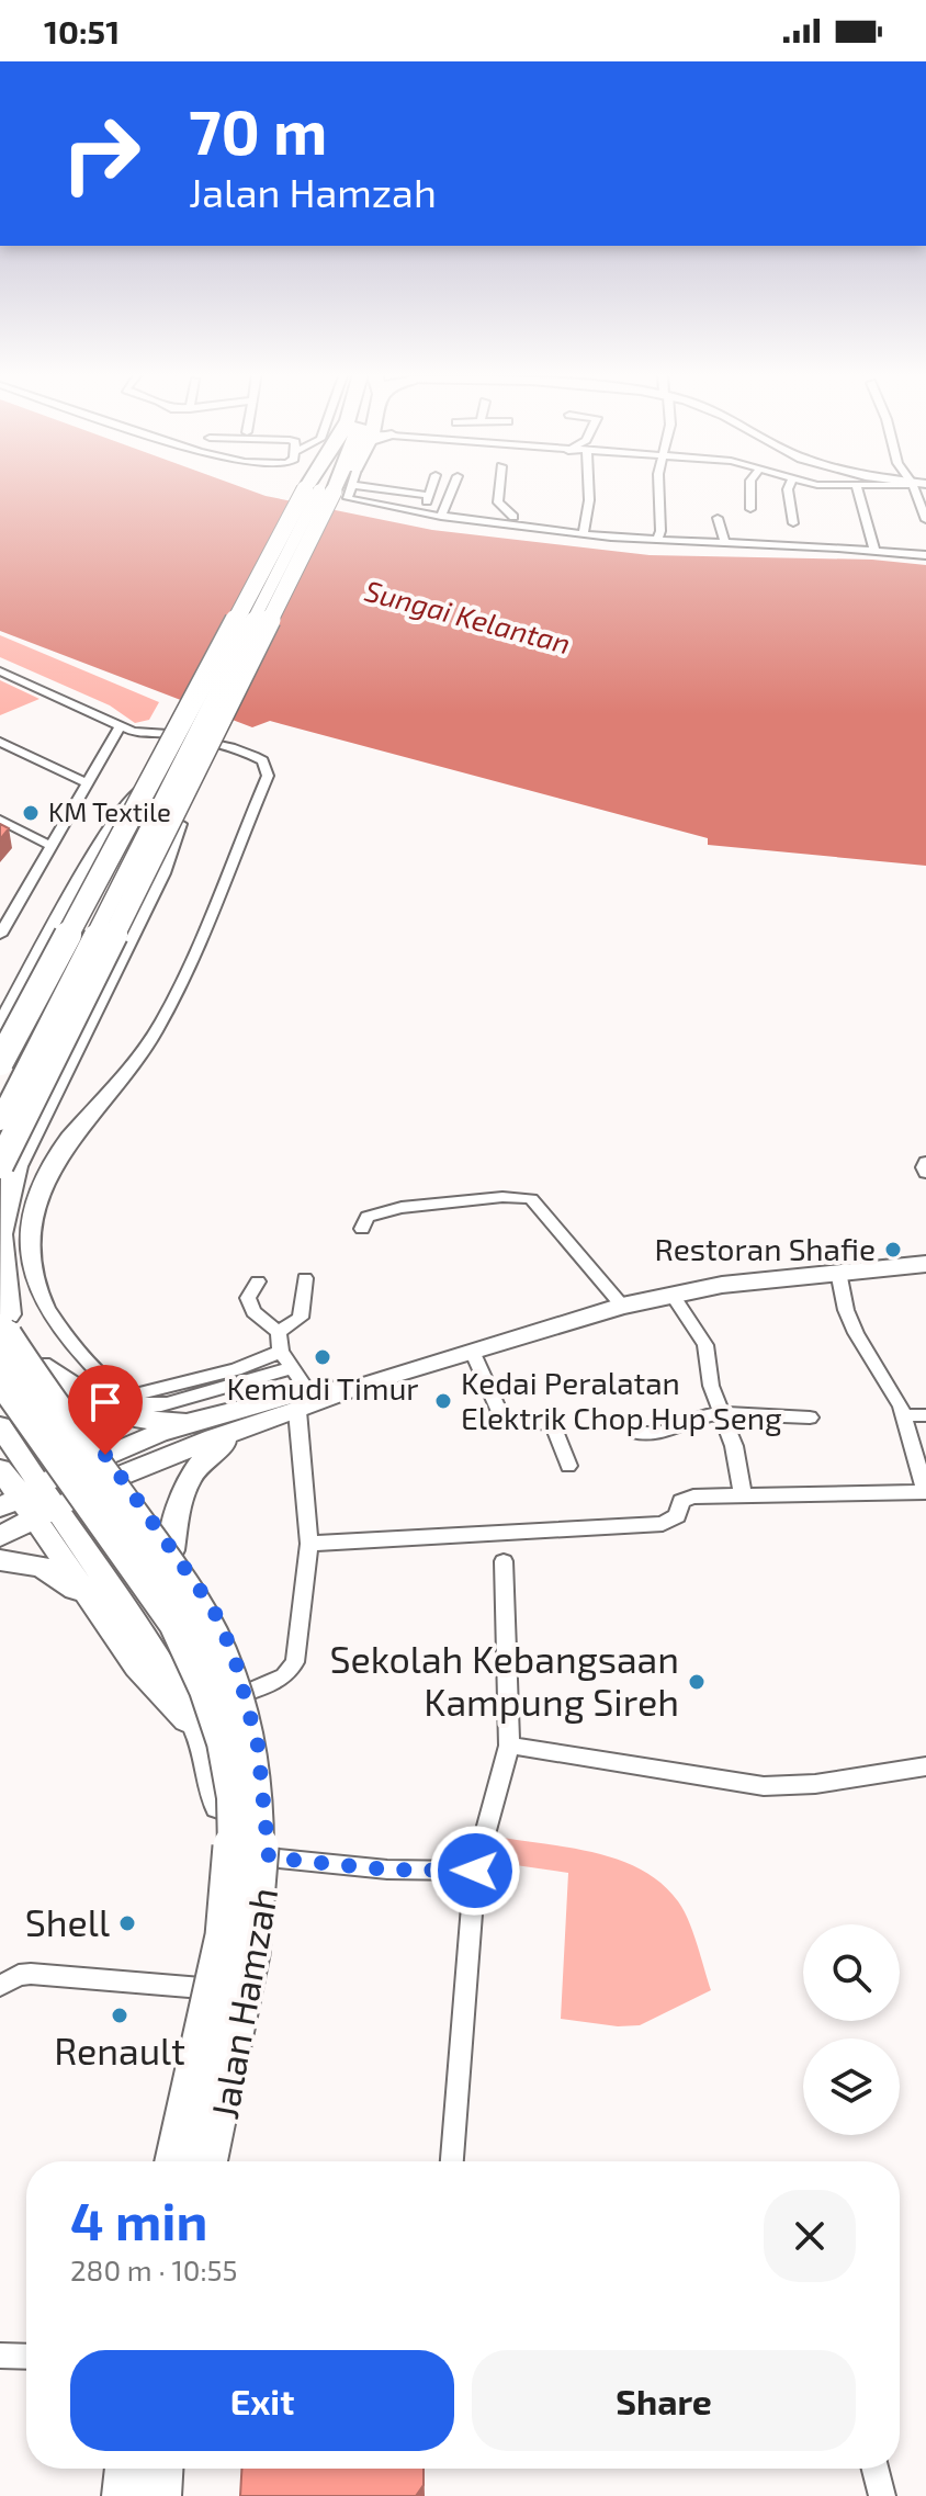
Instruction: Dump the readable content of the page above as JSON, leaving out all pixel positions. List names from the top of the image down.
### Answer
{
  "streets": {
    "main road": ["Jalan Hamzah"]
  },
  "water": ["Sungai Kelantan"],
  "places": [
    "KM Textile",
    "Restoran Shafie",
    "Kemudi Timur",
    "Kedai Peralatan Elektrik Chop Hup Seng",
    "Sekolah Kebangsaan Kampung Sireh",
    "Shell",
    "Renault"
  ],
  "page": {
    "status": "10:51",
    "turn": ["70 m", "Jalan Hamzah"],
    "heading": ["4 min", "280 m · 10:55"],
    "buttons": ["Exit", "Share"]
  }
}
